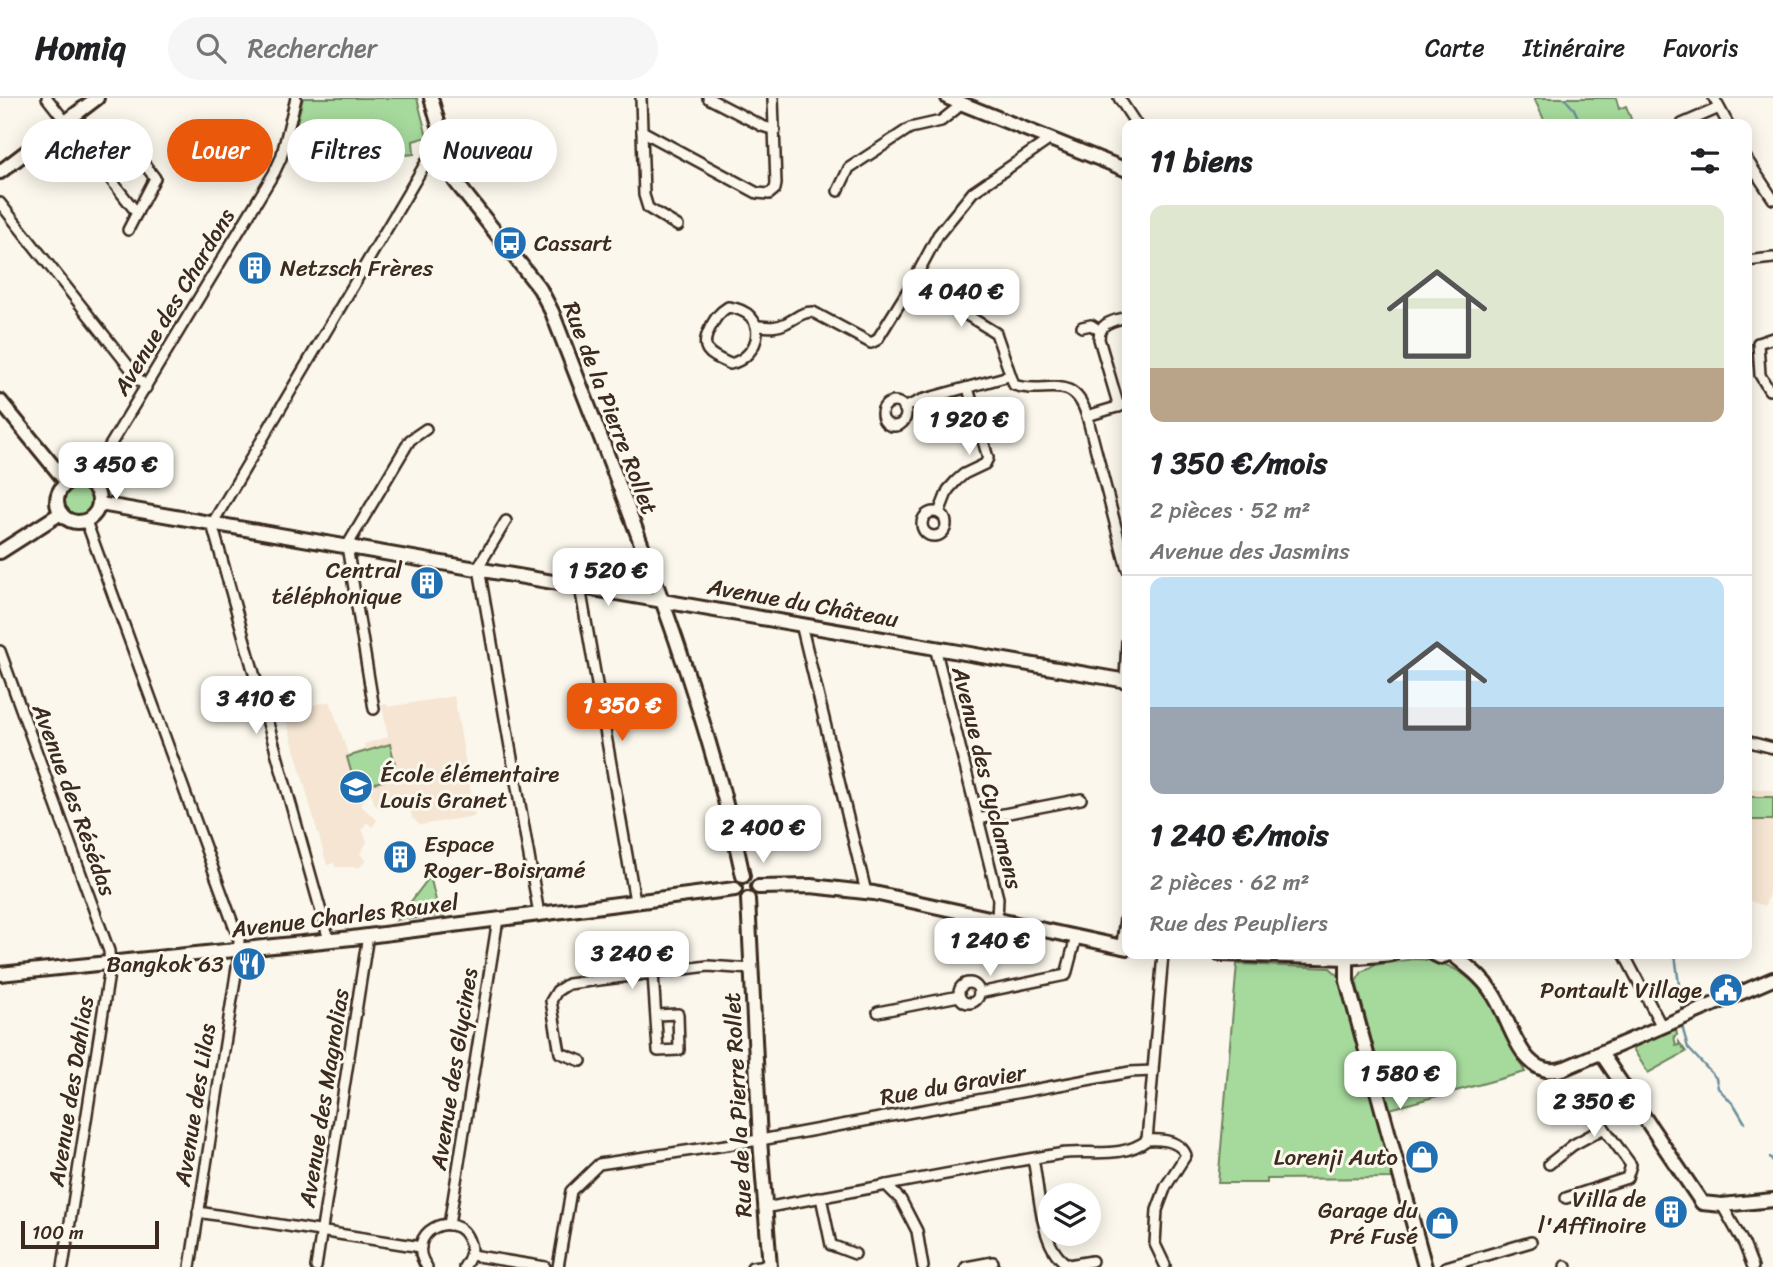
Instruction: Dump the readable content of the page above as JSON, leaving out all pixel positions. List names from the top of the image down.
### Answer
{
  "streets": {
    "street": [
      "Avenue des Chardons",
      "Rue de la Pierre Rollet",
      "Avenue du Château",
      "Avenue des Cyclamens",
      "Avenue des Résédas",
      "Avenue Charles Rouxel",
      "Avenue des Glycines",
      "Rue du Gravier",
      "Avenue des Dahlias",
      "Avenue des Magnolias",
      "Avenue des Lilas"
    ]
  },
  "crossings": [
    ["Avenue des Chardons", "Avenue du Château"],
    ["Rue de la Pierre Rollet", "Avenue du Château"],
    ["Rue de la Pierre Rollet", "Avenue Charles Rouxel"],
    ["Rue de la Pierre Rollet", "Rue du Gravier"],
    ["Avenue du Château", "Avenue des Cyclamens"],
    ["Avenue des Résédas", "Avenue Charles Rouxel"],
    ["Avenue des Résédas", "Avenue des Dahlias"],
    ["Avenue Charles Rouxel", "Avenue des Glycines"],
    ["Avenue Charles Rouxel", "Avenue des Dahlias"],
    ["Avenue Charles Rouxel", "Avenue des Magnolias"],
    ["Avenue Charles Rouxel", "Avenue des Lilas"]
  ],
  "places": {
    "bus stop": ["Cassart"],
    "building": [
      "Netzsch Frères",
      "Central téléphonique",
      "Espace Roger-Boisramé",
      "Villa de l'Affinoire"
    ],
    "school or university": ["École élémentaire Louis Granet"],
    "restaurant": ["Bangkok 63"],
    "public building": ["Pontault Village"],
    "shop": ["Lorenji Auto", "Garage du Pré Fusé"]
  },
  "scale_bar": "100 m",
  "page": {
    "header": "Homiq",
    "search": "Rechercher",
    "nav": ["Carte", "Itinéraire", "Favoris"],
    "chip": [
      "Acheter",
      "Louer",
      "Filtres",
      "Nouveau"
    ],
    "heading": "11 biens",
    "list": [
      {
        "name": "1 350 €/mois",
        "note": "2 pièces · 52 m² · Avenue des Jasmins"
      },
      {
        "name": "1 240 €/mois",
        "note": "2 pièces · 62 m² · Rue des Peupliers"
      }
    ],
    "price": [
      "4 040 €",
      "1 920 €",
      "3 450 €",
      "1 520 €",
      "3 410 €",
      "1 350 €",
      "2 400 €",
      "1 240 €",
      "3 240 €",
      "1 580 €",
      "2 350 €"
    ],
    "scale": "100 m"
  }
}
